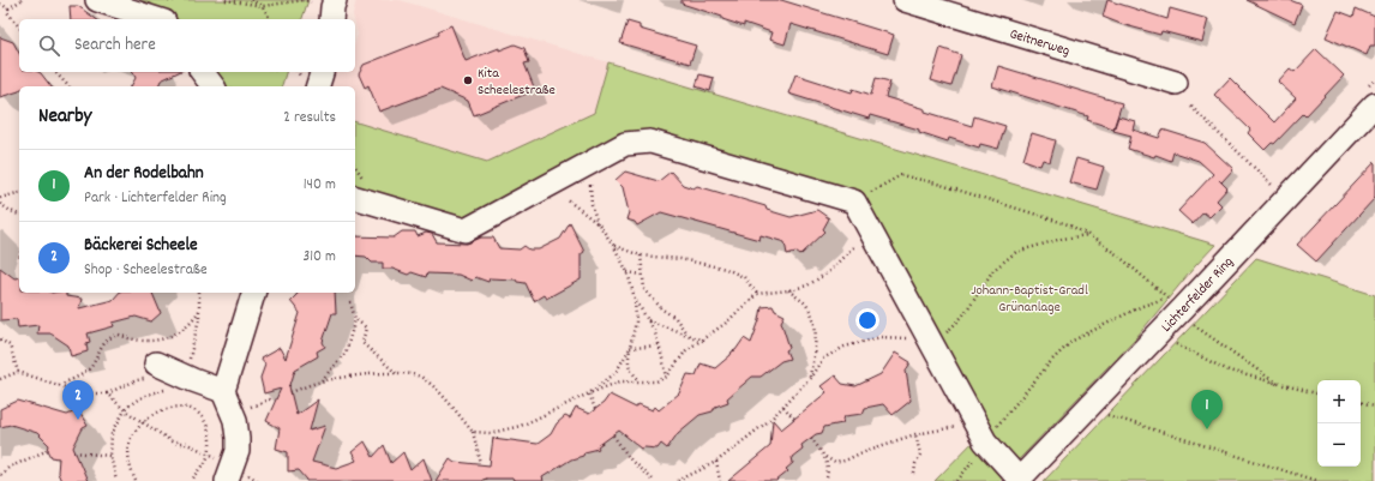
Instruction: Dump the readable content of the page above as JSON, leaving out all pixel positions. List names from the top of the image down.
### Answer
{
  "streets": {
    "street": ["Geitnerweg", "Lichterfelder Ring"]
  },
  "parks": ["Johann-Baptist-Gradl Grünanlage"],
  "places": ["Kita Scheelestraße"],
  "page": {
    "search": "Search here",
    "heading": ["Nearby", "2 results"],
    "list": [
      {
        "mark": "1",
        "name": "An der Rodelbahn",
        "note": "Park · Lichterfelder Ring",
        "value": "140 m"
      },
      {
        "mark": "2",
        "name": "Bäckerei Scheele",
        "note": "Shop · Scheelestraße",
        "value": "310 m"
      }
    ],
    "map_buttons": ["+", "−"],
    "pins": ["2", "1"]
  }
}
